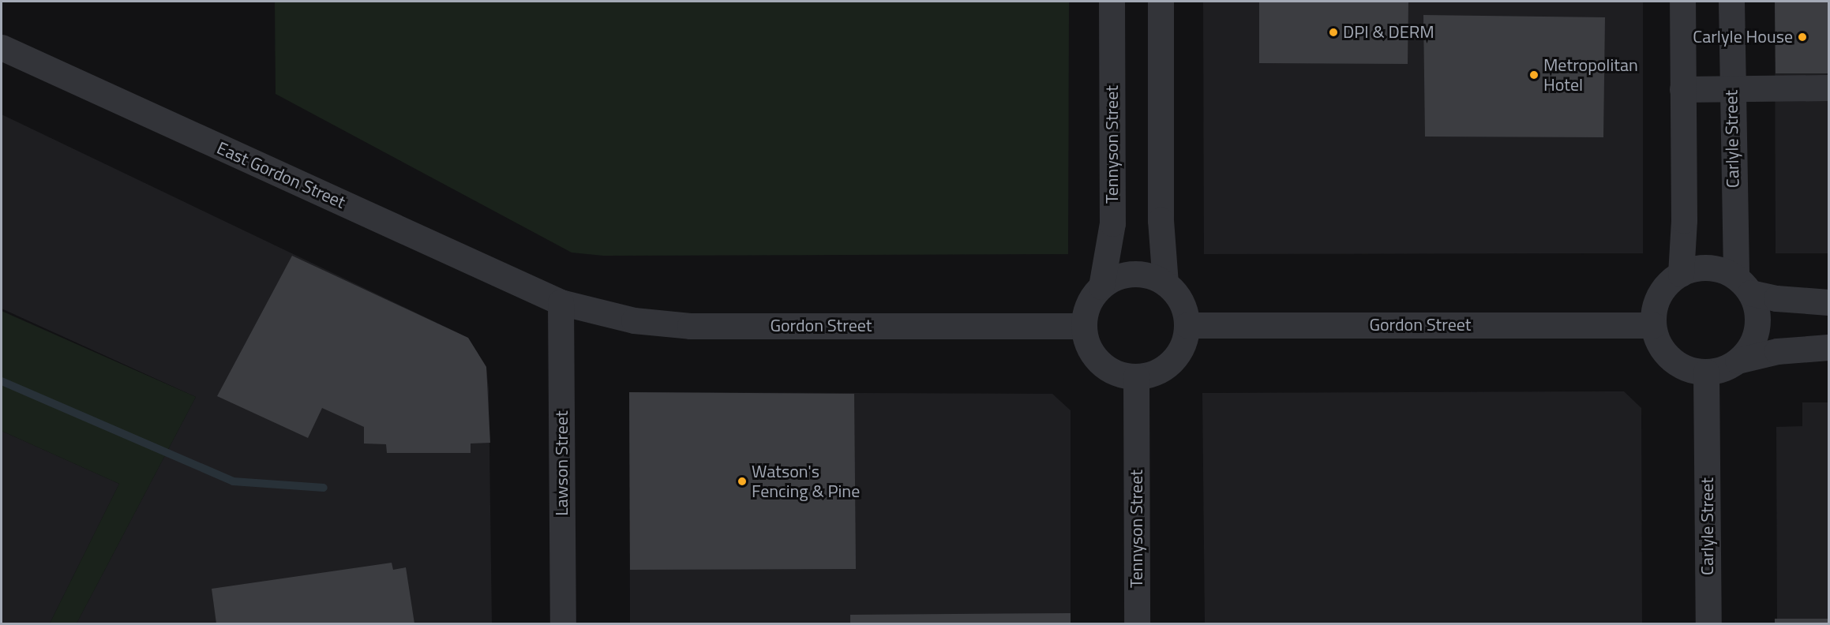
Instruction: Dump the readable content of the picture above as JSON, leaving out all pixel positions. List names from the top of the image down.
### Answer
{
  "streets": {
    "street": [
      "Carlyle Street",
      "Tennyson Street",
      "East Gordon Street",
      "Gordon Street",
      "Lawson Street"
    ]
  },
  "crossings": [
    ["Carlyle Street", "Gordon Street"],
    ["Tennyson Street", "Gordon Street"],
    ["East Gordon Street", "Gordon Street"],
    ["East Gordon Street", "Lawson Street"],
    ["Gordon Street", "Lawson Street"]
  ],
  "places": [
    "DPI & DERM",
    "Carlyle House",
    "Metropolitan Hotel",
    "Watson's Fencing & Pine"
  ]
}
